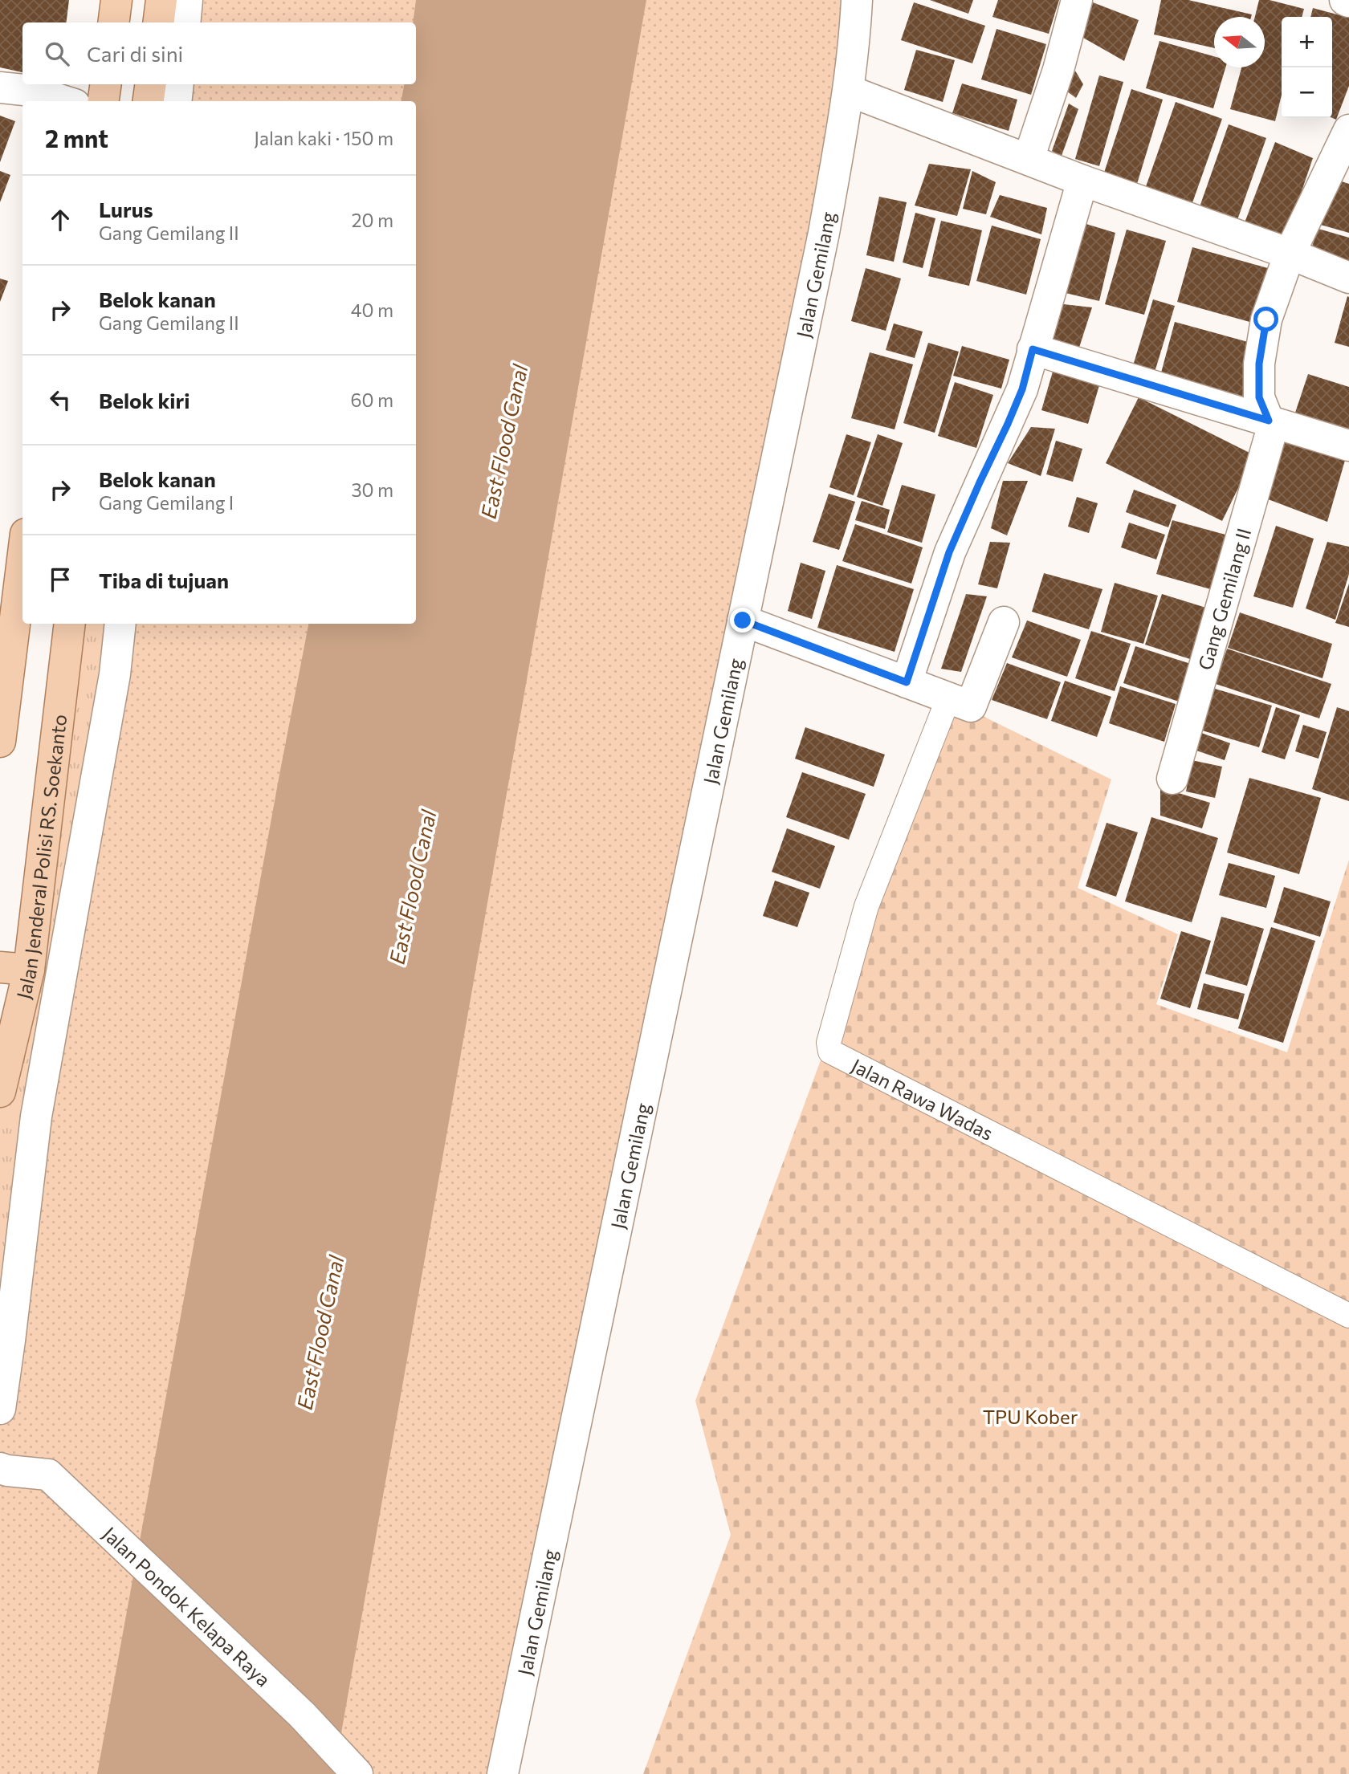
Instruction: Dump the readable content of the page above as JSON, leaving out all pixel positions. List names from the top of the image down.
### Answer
{
  "streets": {
    "main road": ["Jalan Jenderal Polisi RS. Soekanto"],
    "street": ["Jalan Gemilang", "Gang Gemilang II", "Jalan Pondok Kelapa Raya"],
    "lane": ["Jalan Rawa Wadas"]
  },
  "water": ["East Flood Canal"],
  "parks": ["TPU Kober"],
  "north": "left",
  "page": {
    "map_buttons": ["+", "−"],
    "search": "Cari di sini",
    "heading": ["2 mnt", "Jalan kaki · 150 m"],
    "list": [
      ["Lurus", "Gang Gemilang II", "20 m"],
      ["Belok kanan", "Gang Gemilang II", "40 m"],
      ["Belok kiri", "60 m"],
      ["Belok kanan", "Gang Gemilang I", "30 m"],
      "Tiba di tujuan"
    ]
  }
}
